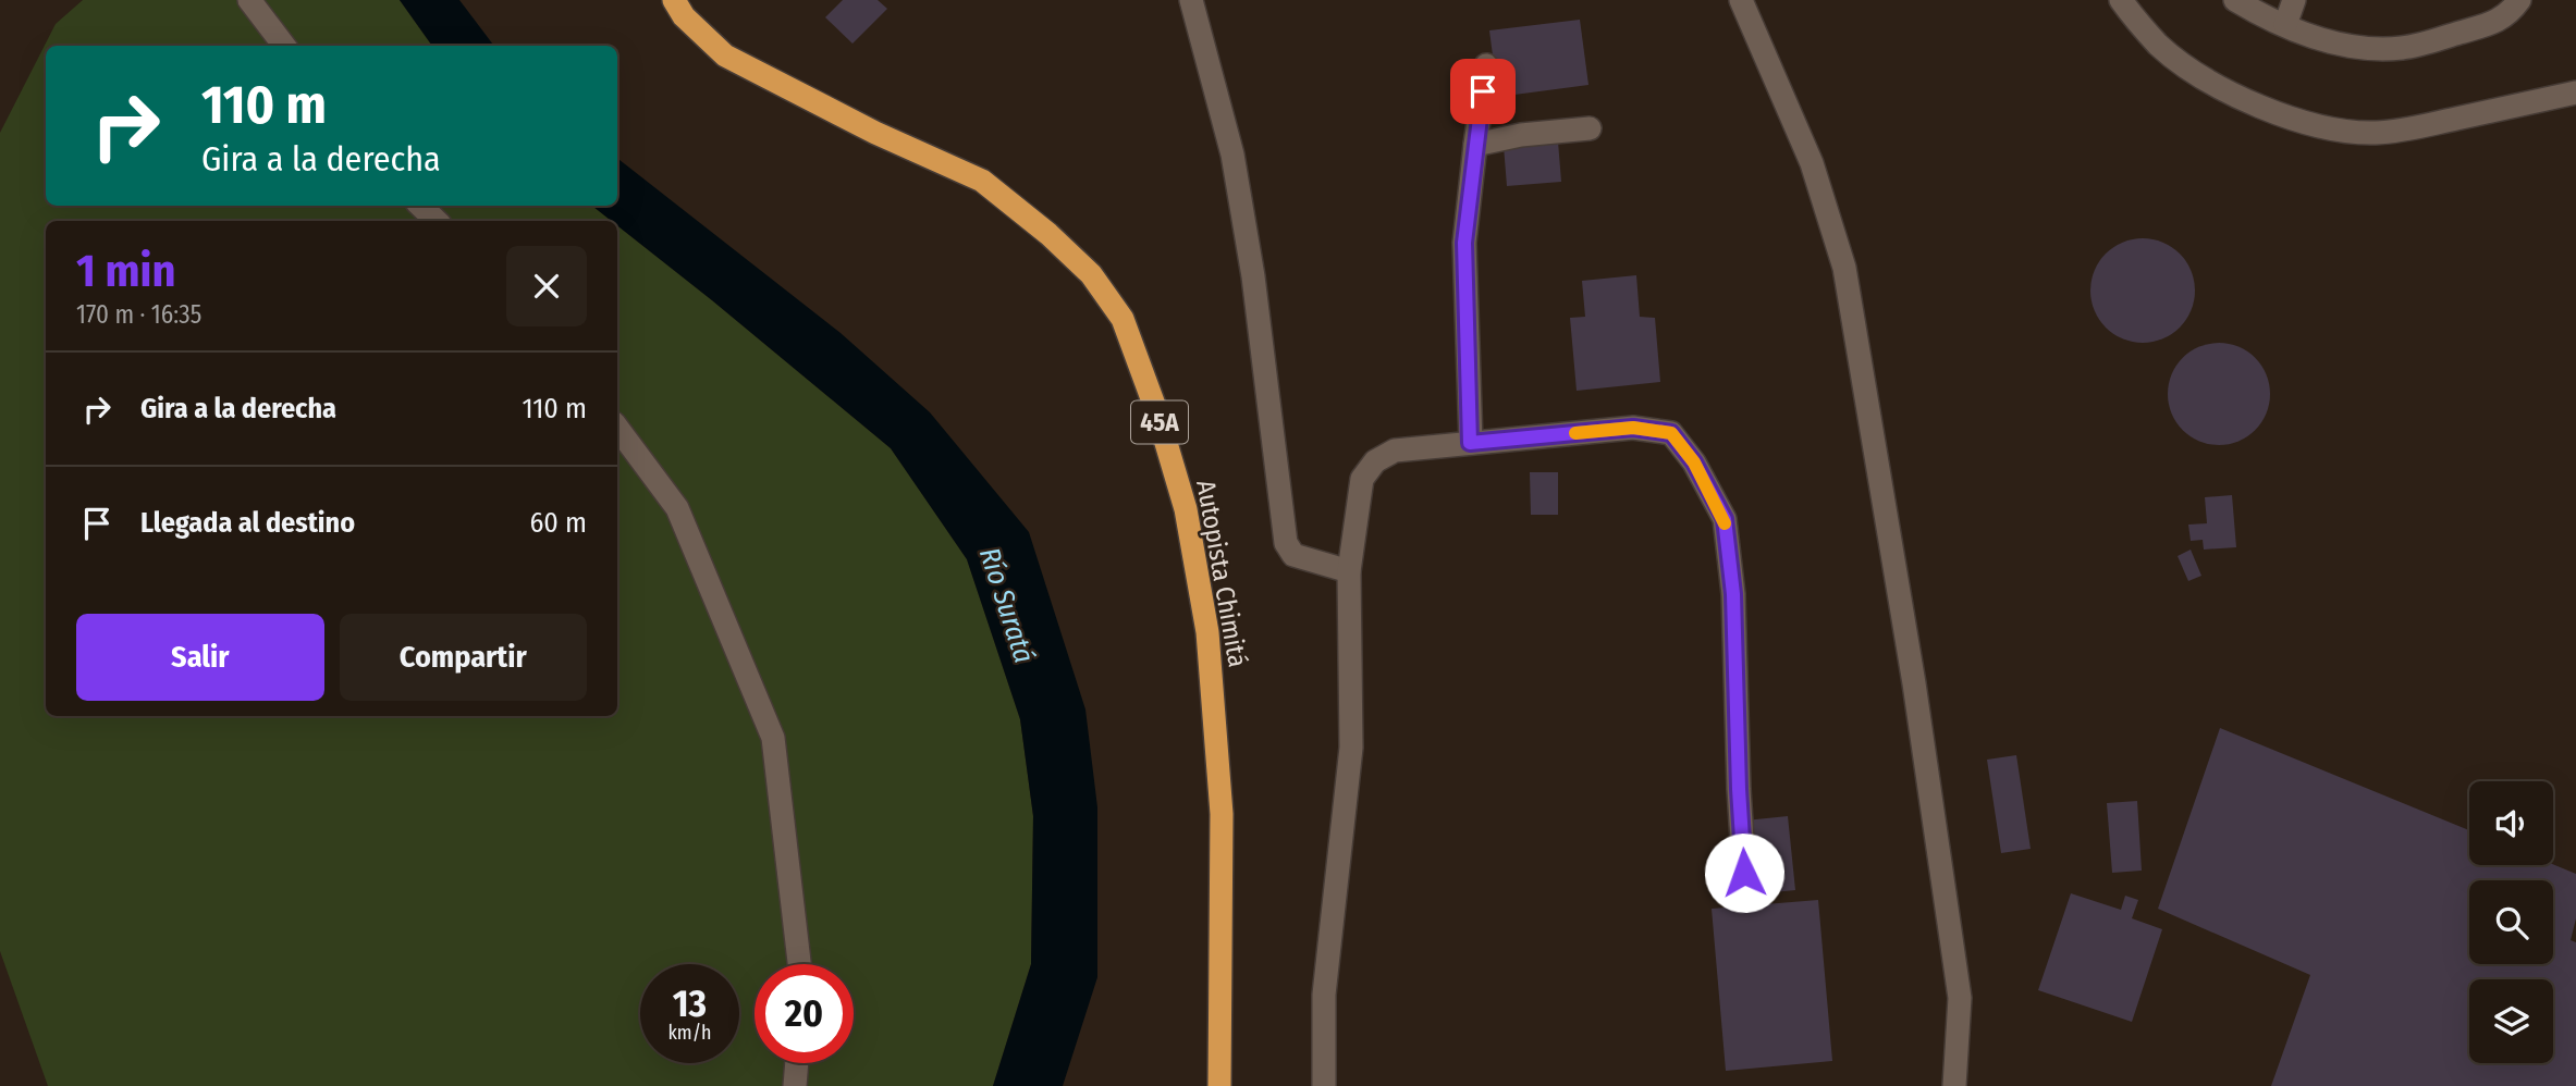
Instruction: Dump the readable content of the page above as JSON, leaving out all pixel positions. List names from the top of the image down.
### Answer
{
  "streets": {
    "highway": ["45A", "Autopista Chimitá"]
  },
  "water": ["Río Suratá"],
  "page": {
    "turn": ["110 m", "Gira a la derecha"],
    "heading": ["1 min", "170 m · 16:35"],
    "list": [
      {
        "name": "Gira a la derecha",
        "value": "110 m"
      },
      {
        "name": "Llegada al destino",
        "value": "60 m"
      }
    ],
    "buttons": ["Salir", "Compartir"],
    "speed": "13 km/h",
    "limit": "20"
  }
}
